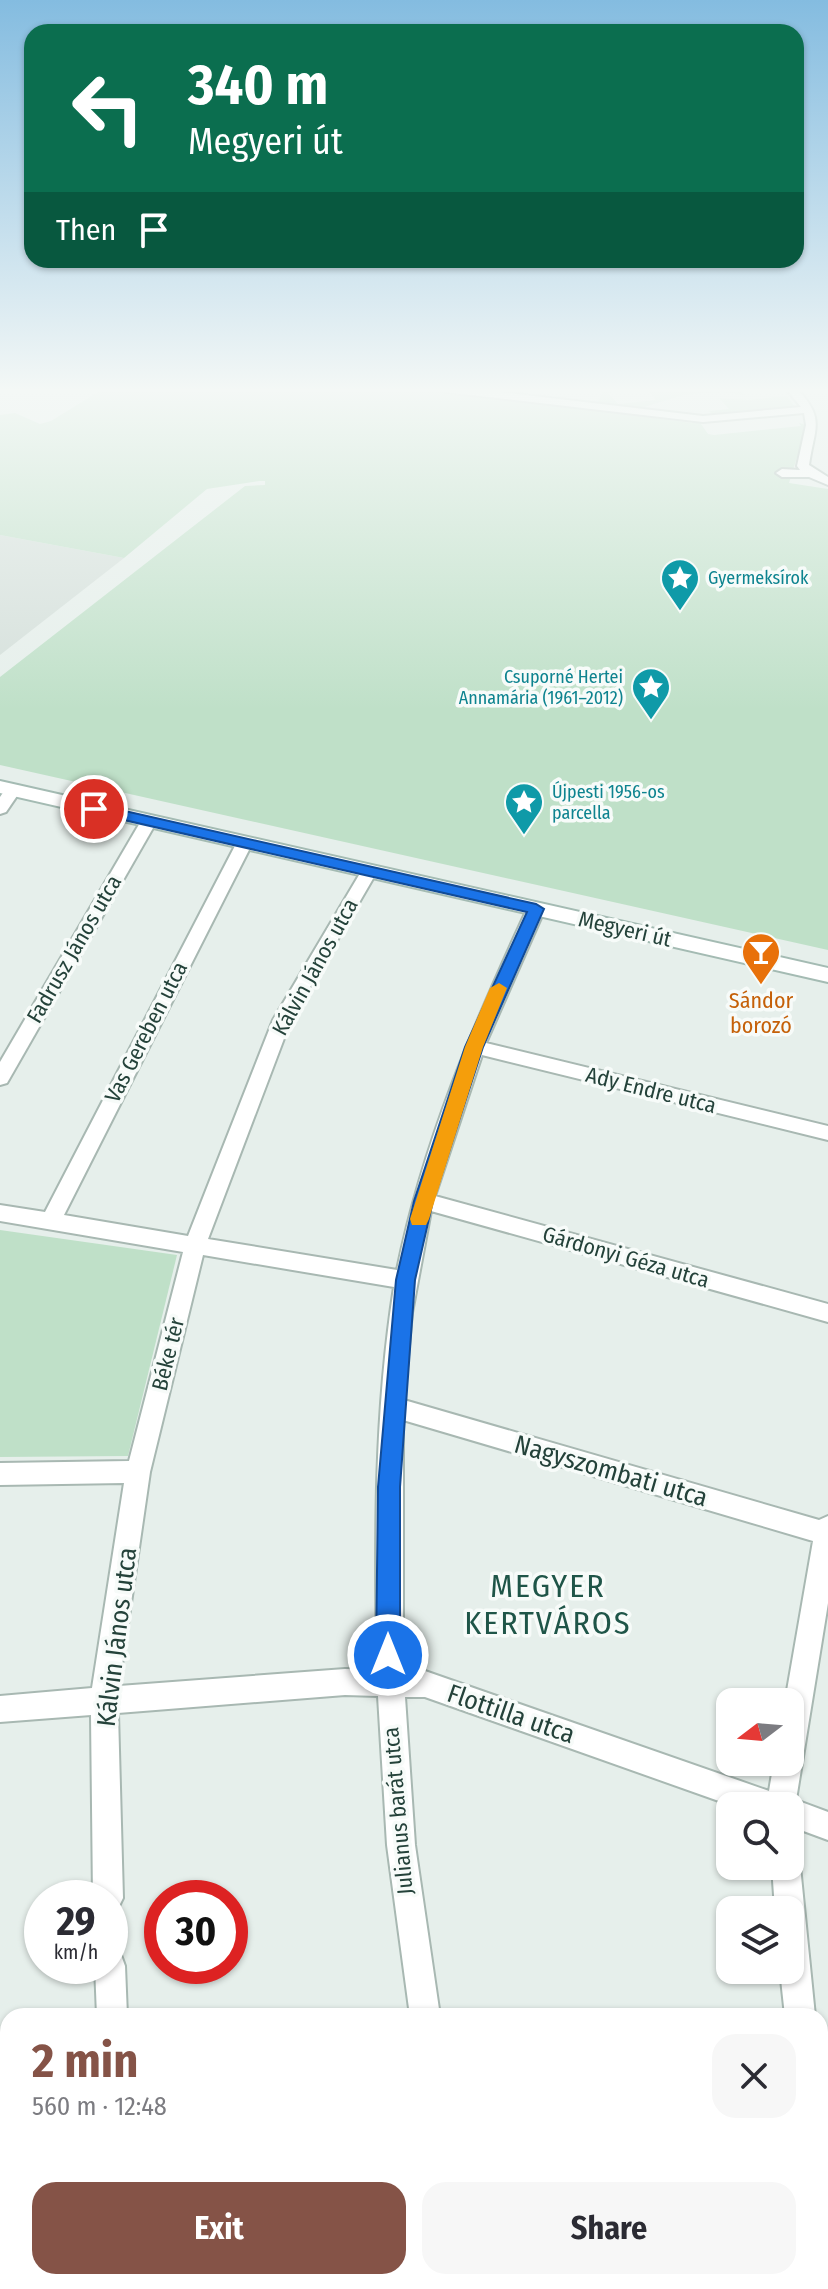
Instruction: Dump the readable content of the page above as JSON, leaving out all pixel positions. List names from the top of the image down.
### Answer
{
  "streets": {
    "main road": ["Megyeri út"],
    "street": [
      "Fadrusz János utca",
      "Kálvin János utca",
      "Vas Gereben utca",
      "Ady Endre utca",
      "Gárdonyi Géza utca",
      "Béke tér",
      "Nagyszombati utca",
      "Flottilla utca",
      "Julianus barát utca"
    ]
  },
  "crossings": [
    ["Megyeri út", "Fadrusz János utca"],
    ["Megyeri út", "Kálvin János utca"],
    ["Megyeri út", "Vas Gereben utca"],
    ["Megyeri út", "Julianus barát utca"],
    ["Kálvin János utca", "Béke tér"],
    ["Kálvin János utca", "Flottilla utca"],
    ["Ady Endre utca", "Julianus barát utca"],
    ["Gárdonyi Géza utca", "Julianus barát utca"],
    ["Nagyszombati utca", "Julianus barát utca"],
    ["Flottilla utca", "Julianus barát utca"]
  ],
  "districts": ["MEGYER KERTVÁROS"],
  "places": {
    "place": ["Gyermeksírok", "Csuporné Hertei Annamária (1961–2012)", "Újpesti 1956-os parcella"],
    "bar": ["Sándor borozó"]
  },
  "north": "left",
  "page": {
    "turn": ["340 m", "Megyeri út"],
    "then": "Then",
    "speed": "29 km/h",
    "limit": "30",
    "heading": ["2 min", "560 m · 12:48"],
    "buttons": ["Exit", "Share"]
  }
}
